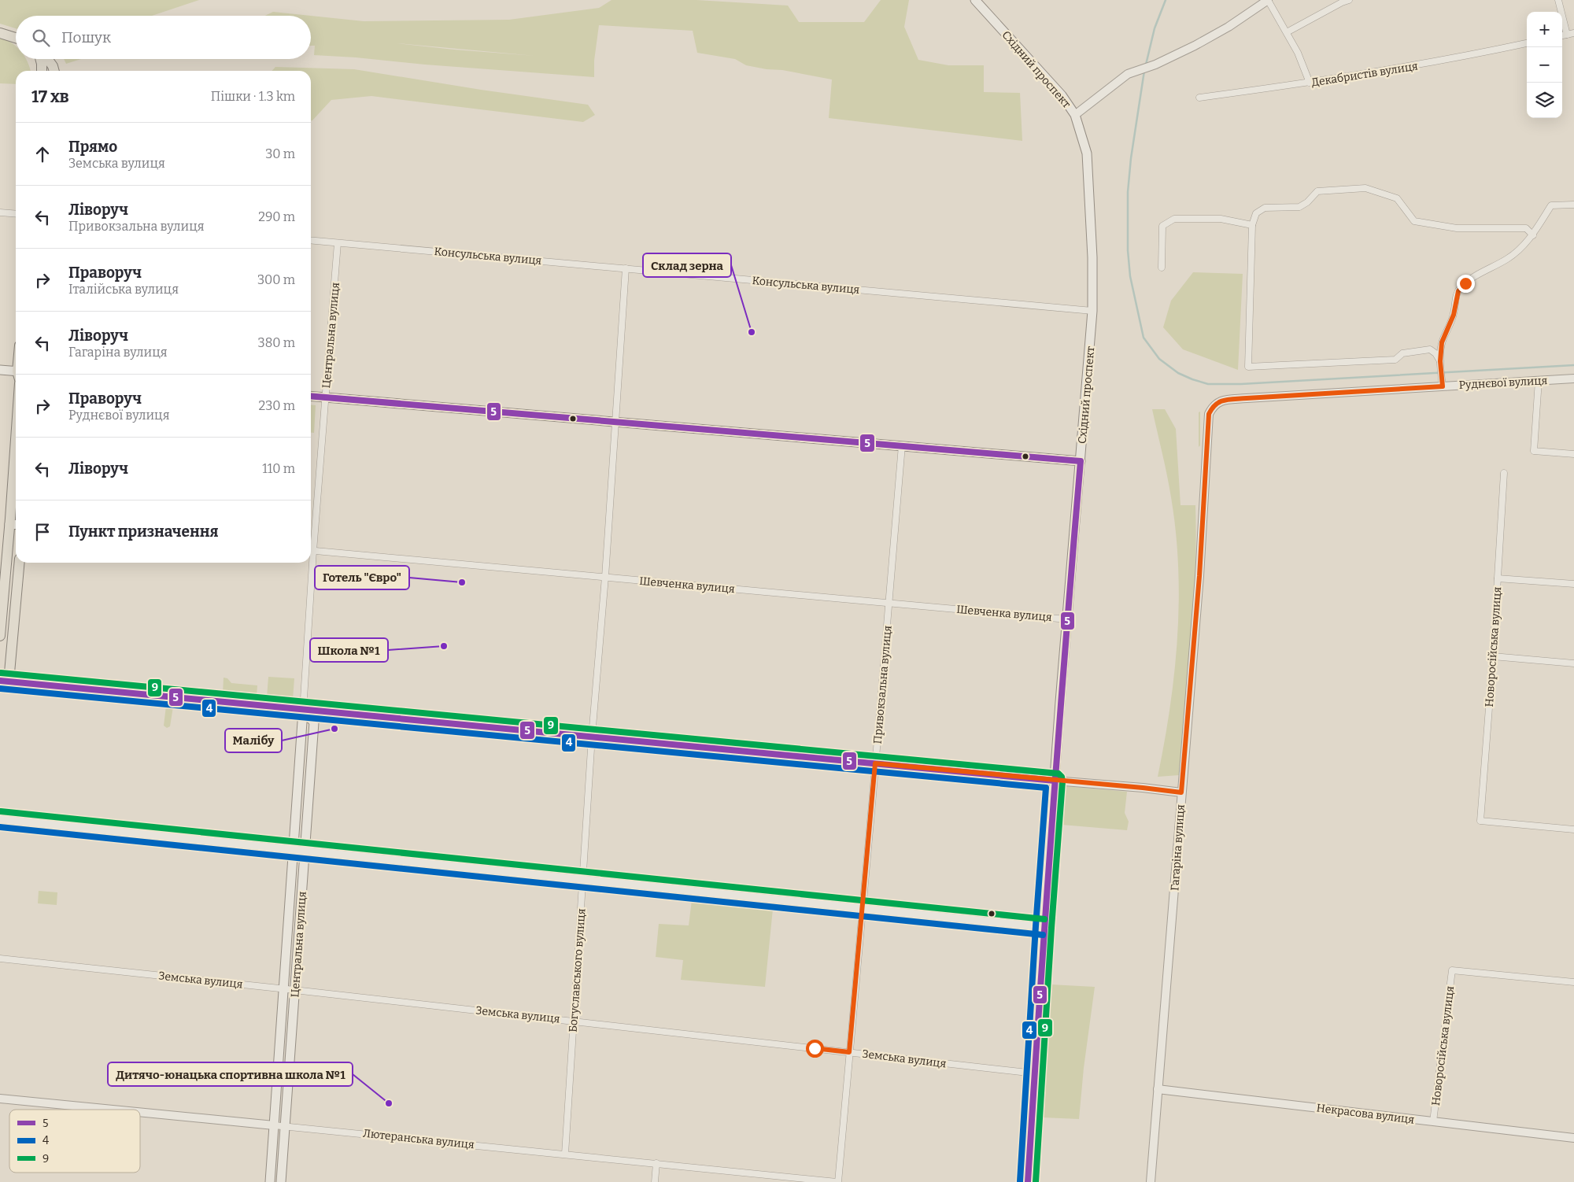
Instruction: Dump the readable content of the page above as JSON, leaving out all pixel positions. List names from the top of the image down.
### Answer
{
  "streets": {
    "main road": ["Східний проспект", "Центральна вулиця"],
    "street": [
      "Декабристів вулиця",
      "Консульська вулиця",
      "Руднєвої вулиця",
      "Шевченка вулиця",
      "Новоросійська вулиця",
      "Привокзальна вулиця",
      "Гагаріна вулиця",
      "Богуславського вулиця",
      "Земська вулиця",
      "Некрасова вулиця",
      "Лютеранська вулиця"
    ]
  },
  "crossings": [
    ["Східний проспект", "Консульська вулиця"],
    ["Східний проспект", "Шевченка вулиця"],
    ["Східний проспект", "Земська вулиця"],
    ["Консульська вулиця", "Центральна вулиця"],
    ["Консульська вулиця", "Богуславського вулиця"],
    ["Центральна вулиця", "Земська вулиця"],
    ["Центральна вулиця", "Лютеранська вулиця"],
    ["Руднєвої вулиця", "Гагаріна вулиця"],
    ["Шевченка вулиця", "Привокзальна вулиця"],
    ["Шевченка вулиця", "Богуславського вулиця"],
    ["Новоросійська вулиця", "Некрасова вулиця"],
    ["Привокзальна вулиця", "Земська вулиця"],
    ["Привокзальна вулиця", "Лютеранська вулиця"],
    ["Гагаріна вулиця", "Некрасова вулиця"],
    ["Богуславського вулиця", "Земська вулиця"],
    ["Богуславського вулиця", "Лютеранська вулиця"]
  ],
  "places": [
    "Склад зерна",
    "Готель \"Євро\"",
    "Школа №1",
    "Малібу",
    "Дитячо-юнацька спортивна школа №1"
  ],
  "lines": ["transit line 5", "transit line 9", "transit line 4"],
  "legend": ["5", "4", "9"],
  "page": {
    "map_buttons": ["+", "−"],
    "search": "Пошук",
    "heading": ["17 хв", "Пішки · 1.3 km"],
    "list": [
      ["Прямо", "Земська вулиця", "30 m"],
      ["Ліворуч", "Привокзальна вулиця", "290 m"],
      ["Праворуч", "Італійська вулиця", "300 m"],
      ["Ліворуч", "Гагаріна вулиця", "380 m"],
      ["Праворуч", "Руднєвої вулиця", "230 m"],
      ["Ліворуч", "110 m"],
      "Пункт призначення"
    ]
  }
}
